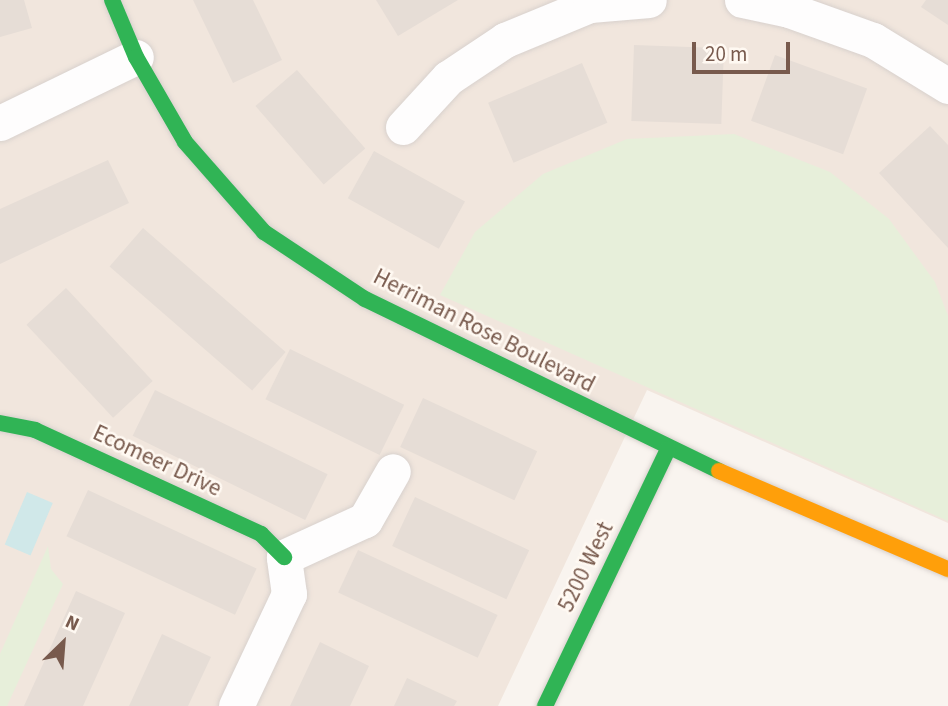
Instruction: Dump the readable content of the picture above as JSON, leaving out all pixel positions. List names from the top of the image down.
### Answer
{
  "streets": {
    "street": ["Herriman Rose Boulevard", "Ecomeer Drive", "5200 West"]
  },
  "crossings": [
    ["Herriman Rose Boulevard", "5200 West"]
  ],
  "scale_bar": "20 m",
  "north": "top right"
}
